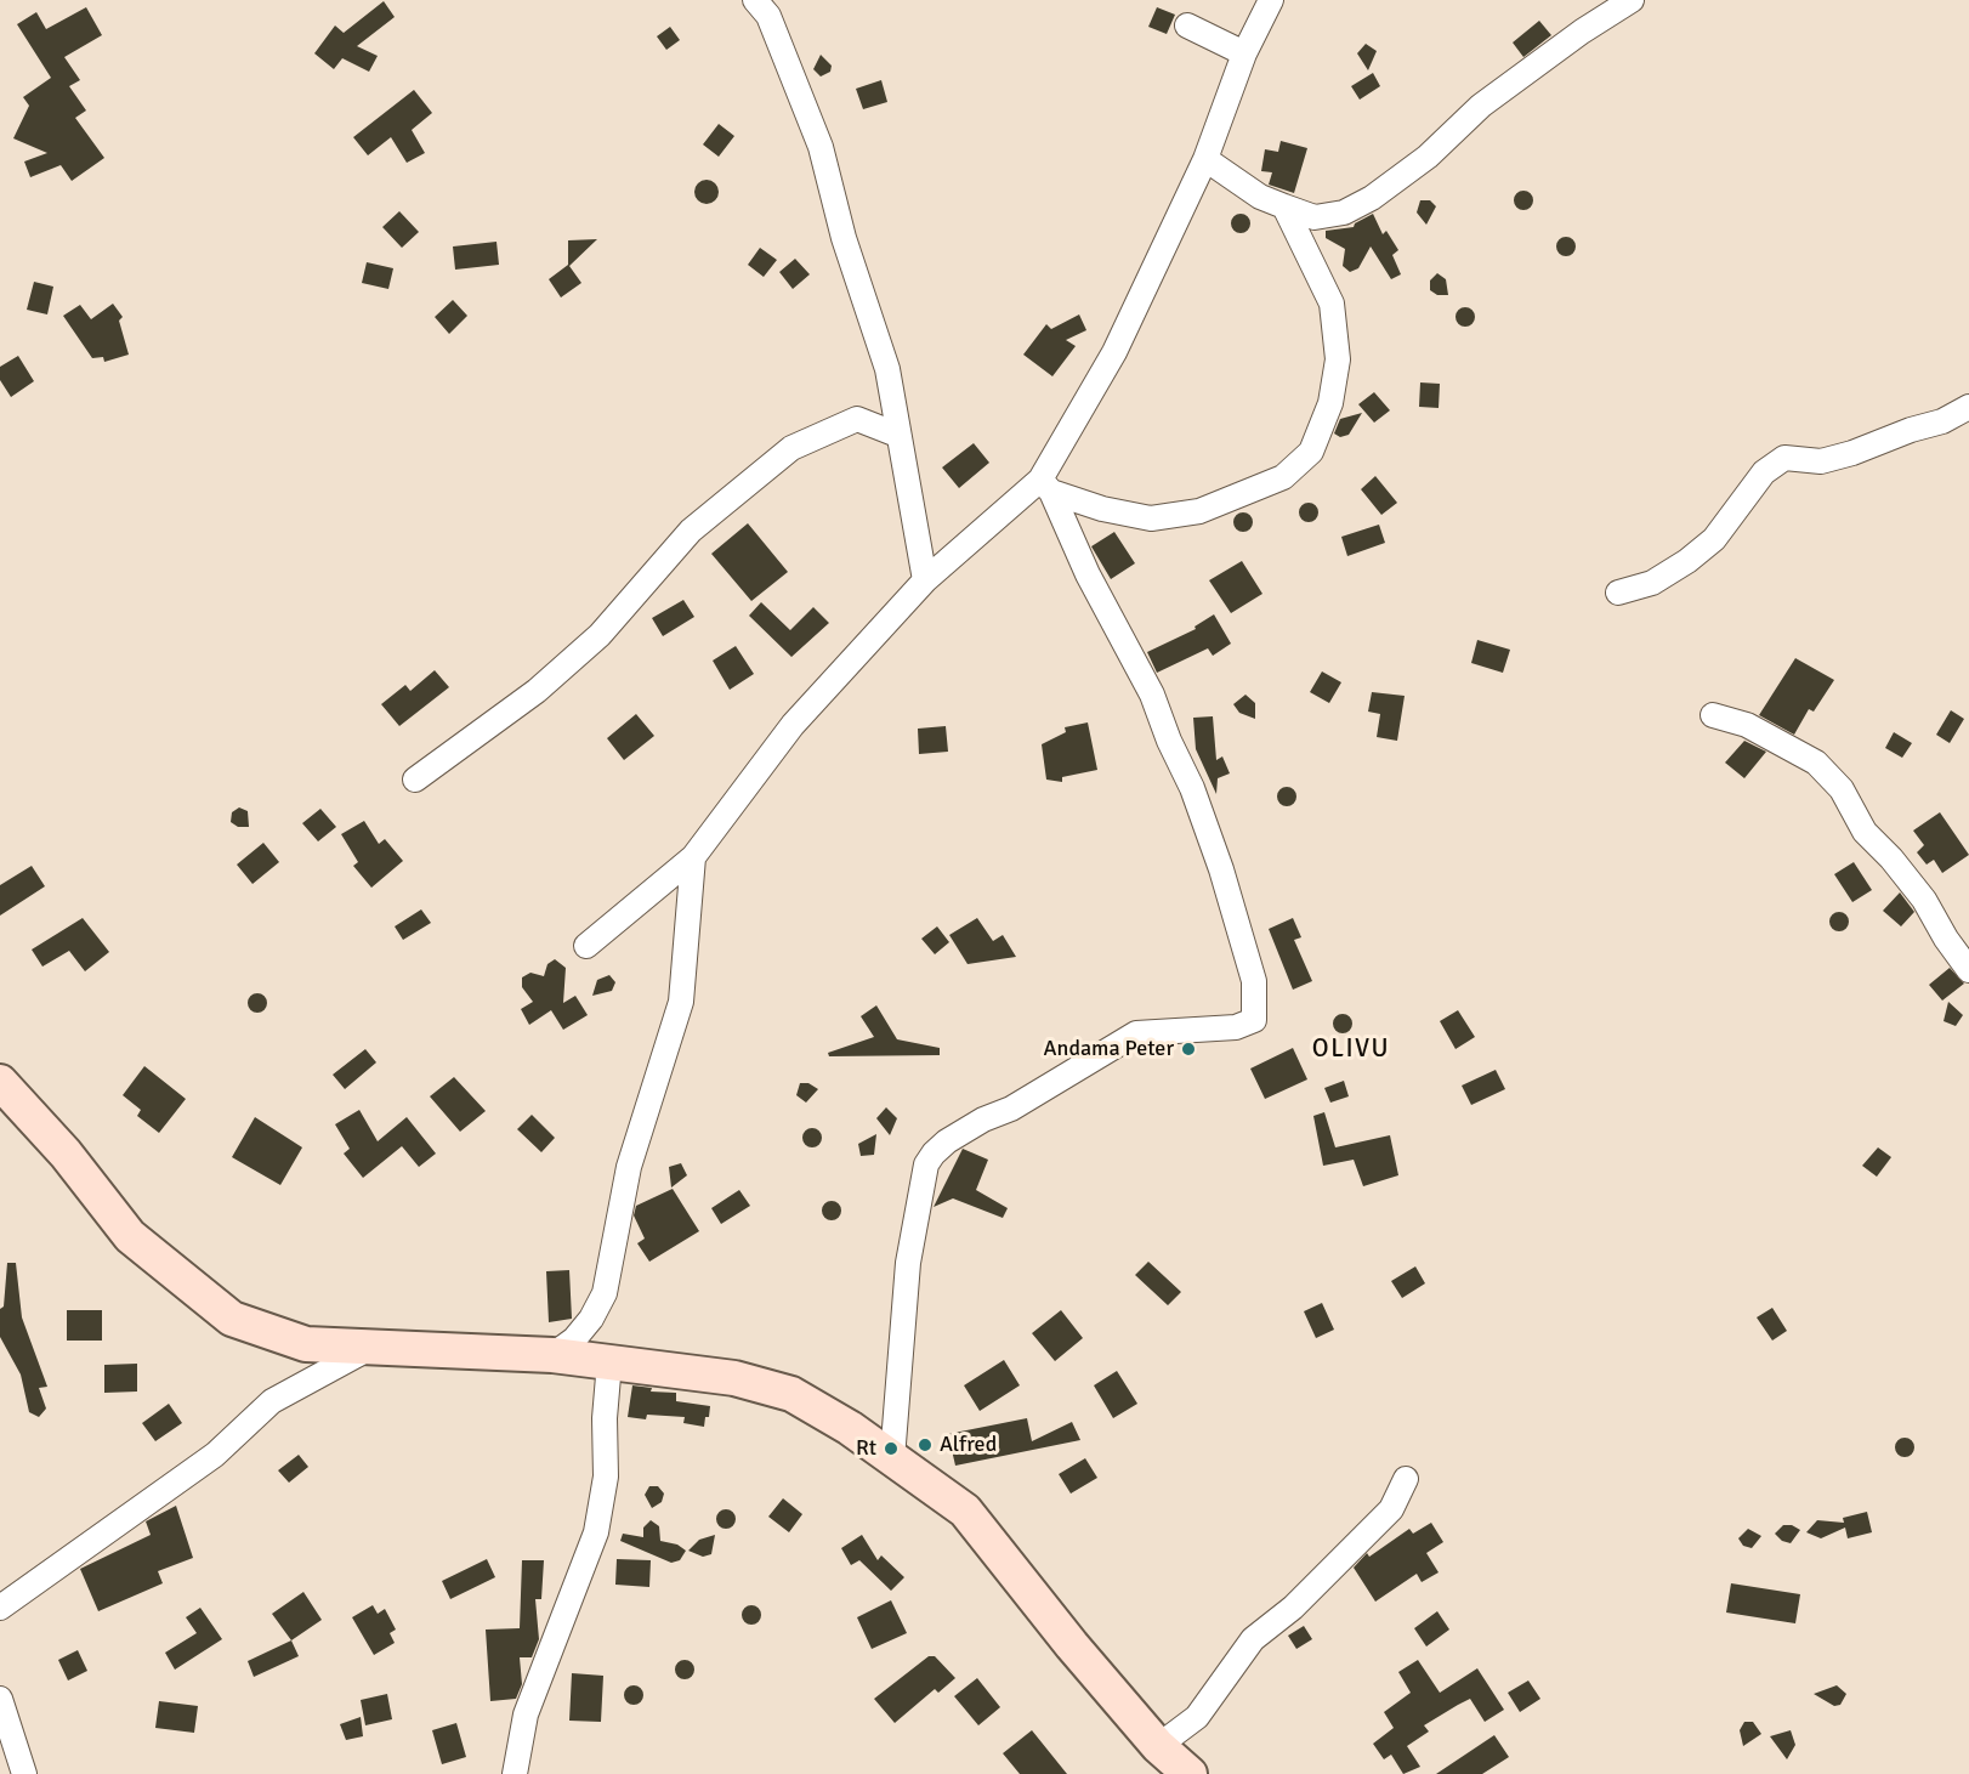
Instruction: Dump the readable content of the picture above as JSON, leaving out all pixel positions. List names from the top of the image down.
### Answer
{
  "districts": ["OLIVU"],
  "places": ["Andama Peter", "Alfred", "Rt"]
}
